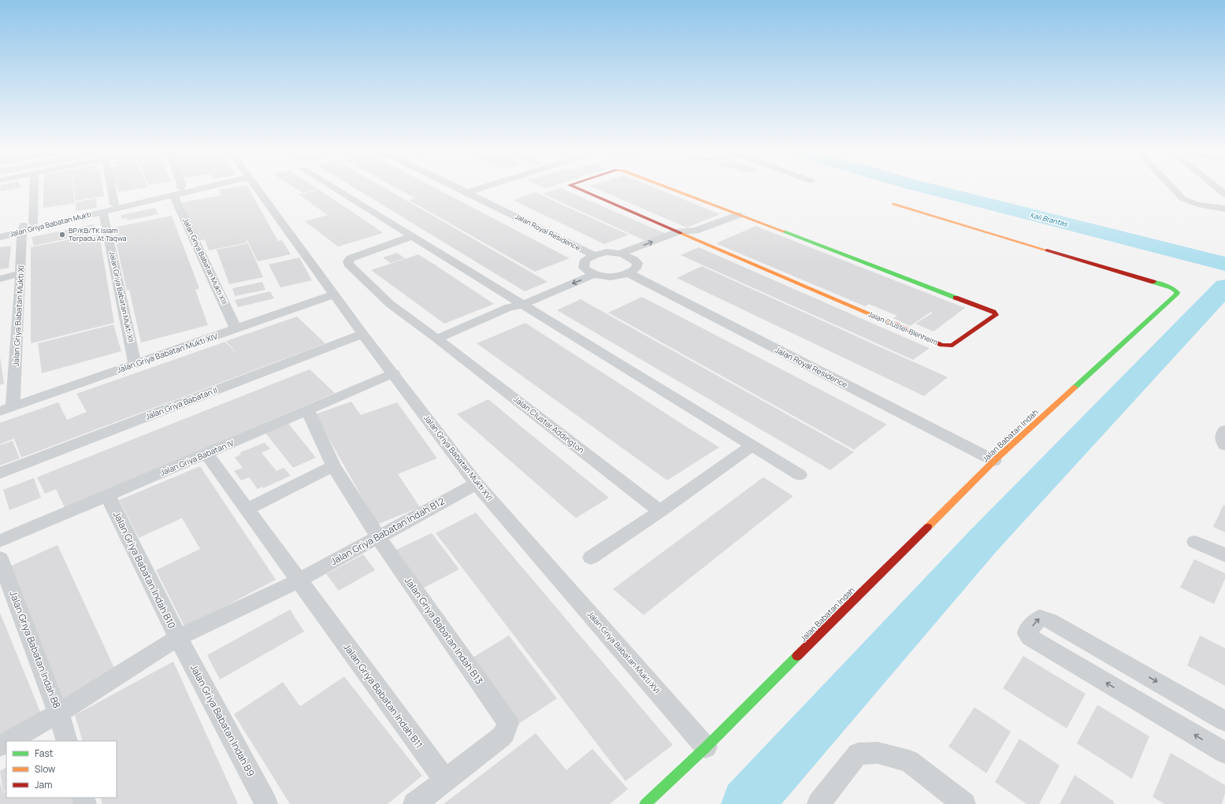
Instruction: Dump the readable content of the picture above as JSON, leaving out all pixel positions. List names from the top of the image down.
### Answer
{
  "streets": {
    "street": [
      "Jalan Griya Babatan Mukti",
      "Jalan Royal Residence",
      "Jalan Griya Babatan Mukti XIII",
      "Jalan Griya Babatan Mukti XII",
      "Jalan Griya Babatan Mukti XI",
      "Jalan Cluster Blenheim",
      "Jalan Griya Babatan Mukti XIV",
      "Jalan Griya Babatan II",
      "Jalan Cluster Addington",
      "Jalan Babatan Indah",
      "Jalan Griya Babatan IV",
      "Jalan Griya Babatan Mukti XVI",
      "Jalan Griya Babatan Indah B12",
      "Jalan Griya Babatan Indah B10",
      "Jalan Griya Babatan Indah B13",
      "Jalan Griya Babatan Indah B8",
      "Jalan Griya Babatan Indah B11",
      "Jalan Griya Babatan Indah B9"
    ]
  },
  "crossings": [
    ["Jalan Griya Babatan Mukti", "Jalan Griya Babatan Mukti XIII"],
    ["Jalan Griya Babatan Mukti", "Jalan Griya Babatan Mukti XII"],
    ["Jalan Griya Babatan Mukti", "Jalan Griya Babatan Mukti XI"],
    ["Jalan Royal Residence", "Jalan Babatan Indah"],
    ["Jalan Griya Babatan Mukti XIII", "Jalan Griya Babatan Mukti XIV"],
    ["Jalan Griya Babatan Mukti XII", "Jalan Griya Babatan Mukti XIV"],
    ["Jalan Griya Babatan Mukti XI", "Jalan Griya Babatan Mukti XIV"],
    ["Jalan Griya Babatan Mukti XIV", "Jalan Griya Babatan Mukti XVI"],
    ["Jalan Griya Babatan II", "Jalan Griya Babatan Mukti XVI"],
    ["Jalan Babatan Indah", "Jalan Griya Babatan Mukti XVI"],
    ["Jalan Griya Babatan IV", "Jalan Griya Babatan Mukti XVI"],
    ["Jalan Griya Babatan IV", "Jalan Griya Babatan Indah B10"],
    ["Jalan Griya Babatan IV", "Jalan Griya Babatan Indah B13"],
    ["Jalan Griya Babatan Mukti XVI", "Jalan Griya Babatan Indah B12"],
    ["Jalan Griya Babatan Indah B12", "Jalan Griya Babatan Indah B10"],
    ["Jalan Griya Babatan Indah B12", "Jalan Griya Babatan Indah B13"],
    ["Jalan Griya Babatan Indah B12", "Jalan Griya Babatan Indah B11"],
    ["Jalan Griya Babatan Indah B12", "Jalan Griya Babatan Indah B9"],
    ["Jalan Griya Babatan Indah B10", "Jalan Griya Babatan Indah B8"],
    ["Jalan Griya Babatan Indah B10", "Jalan Griya Babatan Indah B9"],
    ["Jalan Griya Babatan Indah B13", "Jalan Griya Babatan Indah B11"]
  ],
  "water": ["Kali Brantas"],
  "places": ["BP/KB/TK Islam Terpadu At Taqwa"],
  "legend": ["Fast", "Slow", "Jam"]
}
